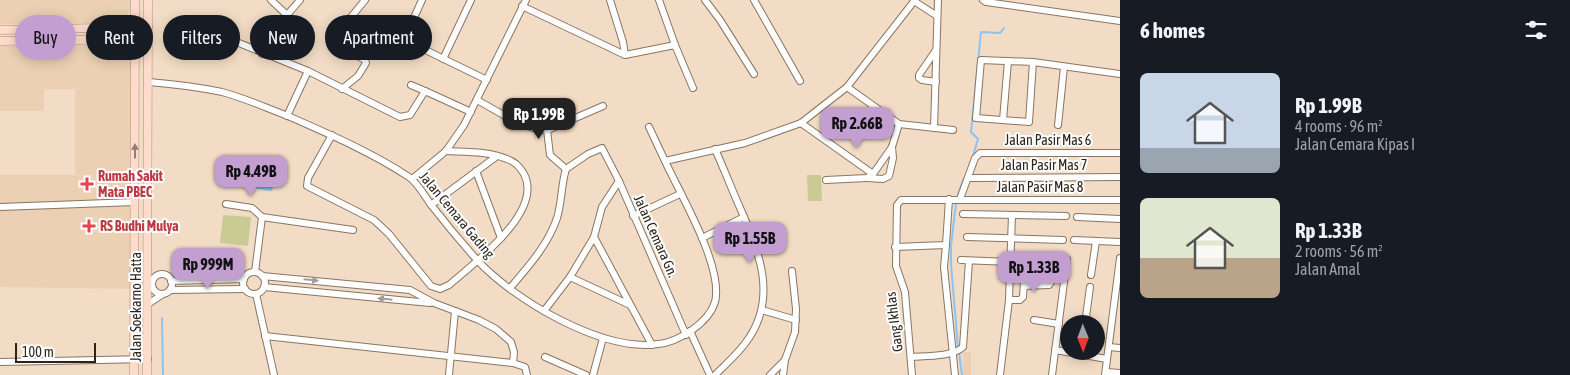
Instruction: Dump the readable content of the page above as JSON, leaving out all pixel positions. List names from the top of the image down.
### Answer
{
  "streets": {
    "main road": ["Jalan Soekarno Hatta"],
    "street": [
      "Jalan Pasir Mas 6",
      "Jalan Pasir Mas 7",
      "Jalan Pasir Mas 8",
      "Jalan Cemara Gading",
      "Jalan Cemara Gn.",
      "Gang Ikhlas"
    ]
  },
  "crossings": [
    ["Jalan Pasir Mas 6", "Jalan Pasir Mas 7"],
    ["Jalan Pasir Mas 8", "Gang Ikhlas"],
    ["Jalan Cemara Gading", "Jalan Cemara Gn."],
    ["Jalan Cemara Gading", "Jalan Soekarno Hatta"]
  ],
  "places": {
    "health": ["Rumah Sakit Mata PBEC", "RS Budhi Mulya"]
  },
  "scale_bar": "100 m",
  "north": "bottom",
  "page": {
    "heading": "6 homes",
    "chip": [
      "Buy",
      "Rent",
      "Filters",
      "New",
      "Apartment"
    ],
    "list": [
      {
        "name": "Rp 1.99B",
        "note": "4 rooms · 96 m² · Jalan Cemara Kipas I"
      },
      {
        "name": "Rp 1.33B",
        "note": "2 rooms · 56 m² · Jalan Amal"
      }
    ],
    "price": [
      "Rp 1.99B",
      "Rp 2.66B",
      "Rp 4.49B",
      "Rp 1.55B",
      "Rp 999M",
      "Rp 1.33B"
    ],
    "scale": "100 m"
  }
}
